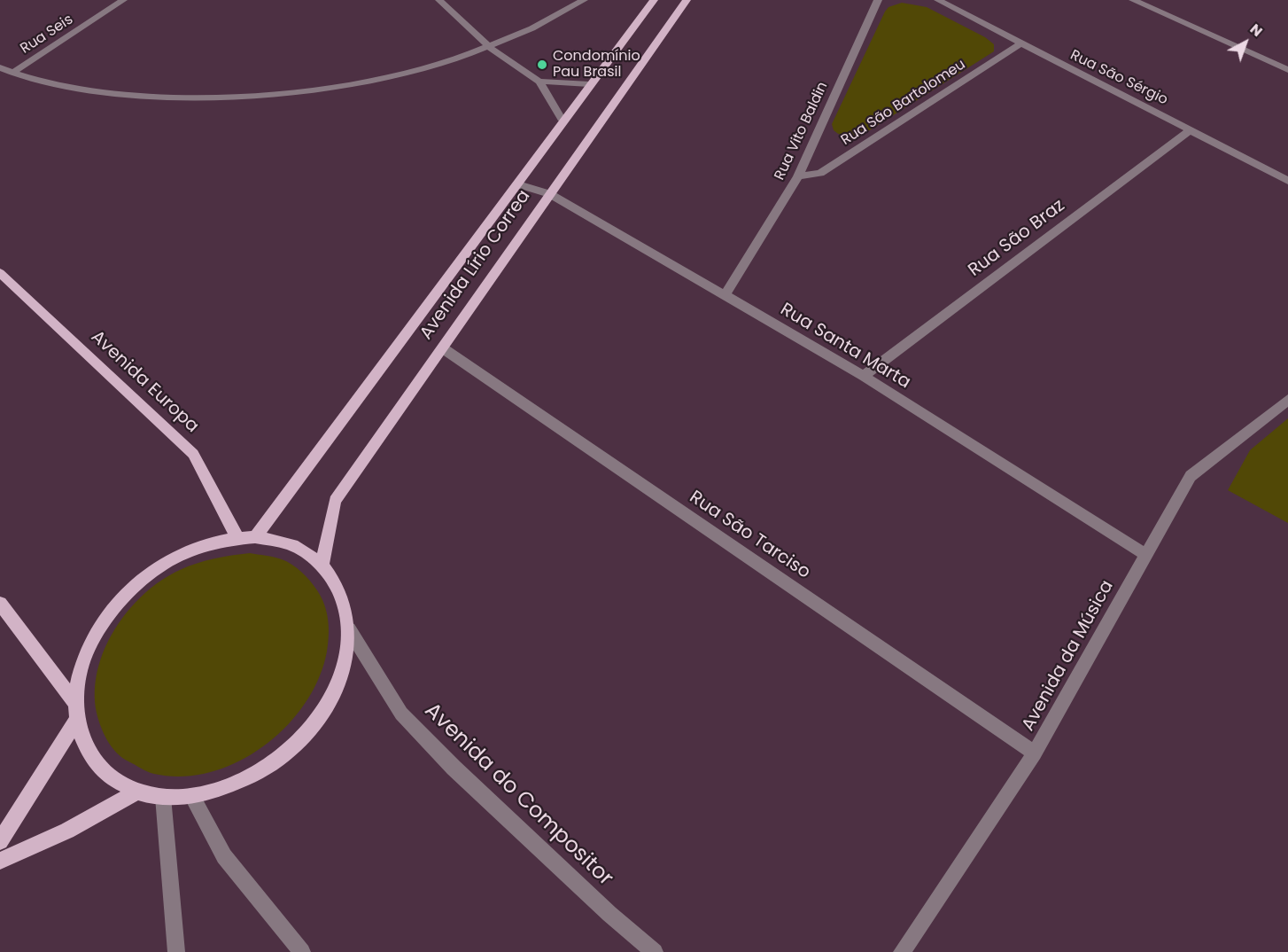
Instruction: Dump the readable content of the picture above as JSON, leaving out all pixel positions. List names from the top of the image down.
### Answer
{
  "streets": {
    "main road": ["Avenida Lírio Correa", "Avenida Europa"],
    "street": [
      "Rua Seis",
      "Rua São Sérgio",
      "Rua São Bartolomeu",
      "Rua Vito Baldin",
      "Rua São Braz",
      "Rua Santa Marta",
      "Rua São Tarciso",
      "Avenida da Música",
      "Avenida do Compositor"
    ]
  },
  "crossings": [
    ["Rua São Sérgio", "Rua São Bartolomeu"],
    ["Rua São Sérgio", "Rua São Braz"],
    ["Rua São Bartolomeu", "Rua Vito Baldin"],
    ["Rua Vito Baldin", "Rua Santa Marta"],
    ["Rua São Braz", "Rua Santa Marta"],
    ["Avenida Lírio Correa", "Rua Santa Marta"],
    ["Avenida Lírio Correa", "Rua São Tarciso"],
    ["Rua Santa Marta", "Avenida da Música"],
    ["Rua São Tarciso", "Avenida da Música"]
  ],
  "places": ["Condomínio Pau Brasil"],
  "north": "top right"
}
